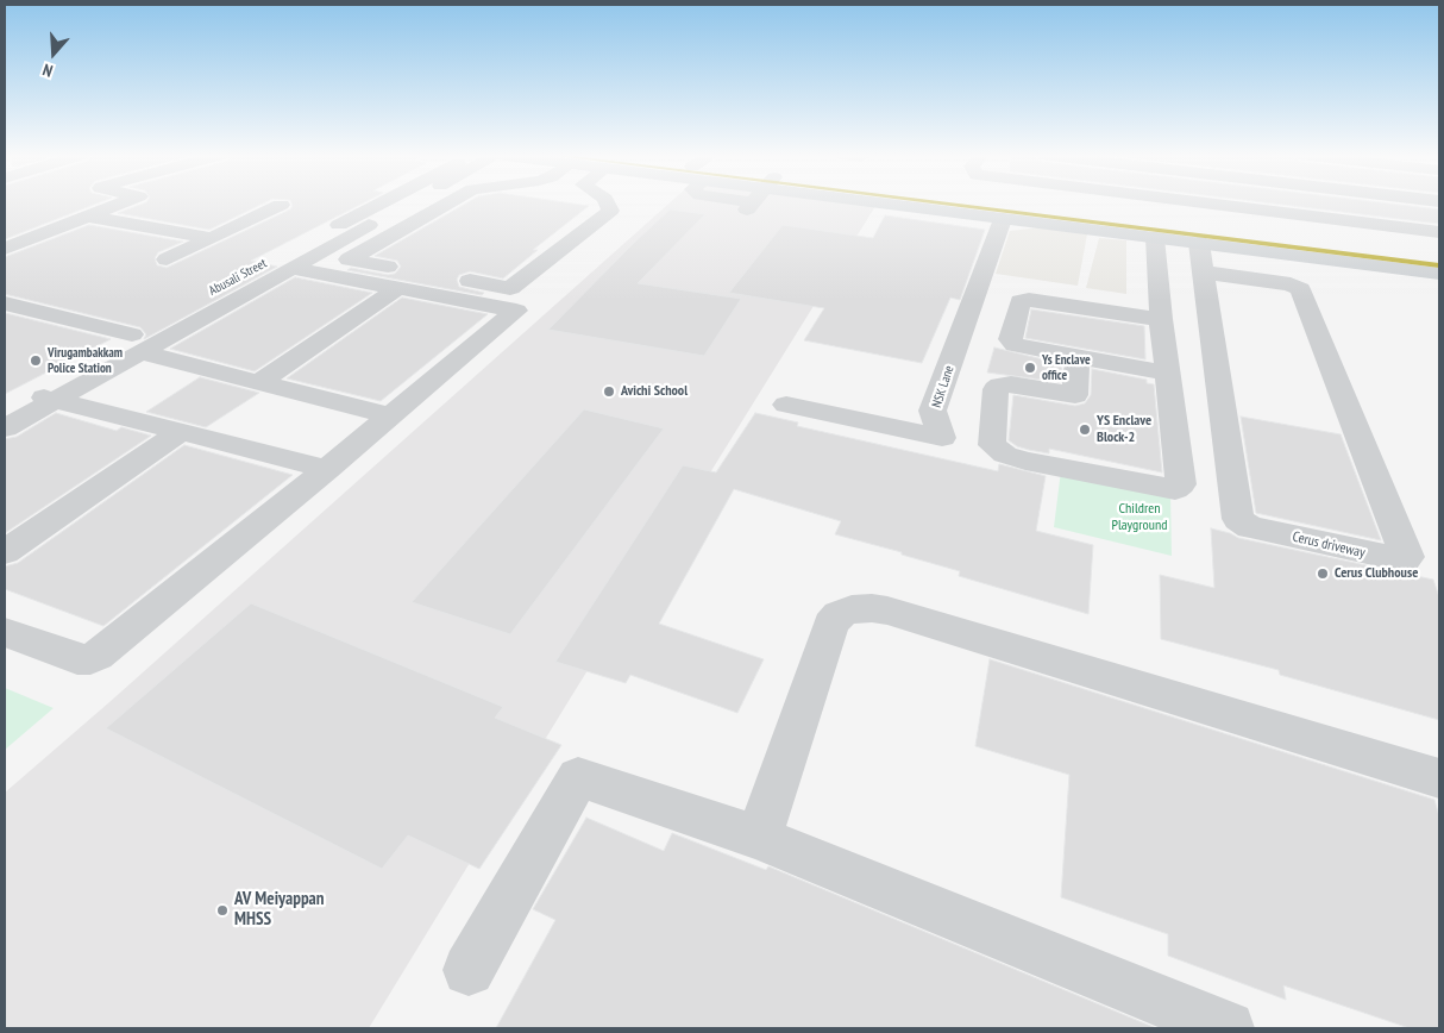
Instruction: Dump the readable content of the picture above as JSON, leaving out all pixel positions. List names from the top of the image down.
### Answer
{
  "streets": {
    "street": ["Abusali Street", "NSK Lane", "Cerus driveway"]
  },
  "parks": ["Children Playground"],
  "places": [
    "Virugambakkam Police Station",
    "Ys Enclave office",
    "Avichi School",
    "YS Enclave Block-2",
    "Cerus Clubhouse",
    "AV Meiyappan MHSS"
  ],
  "north": "bottom"
}
